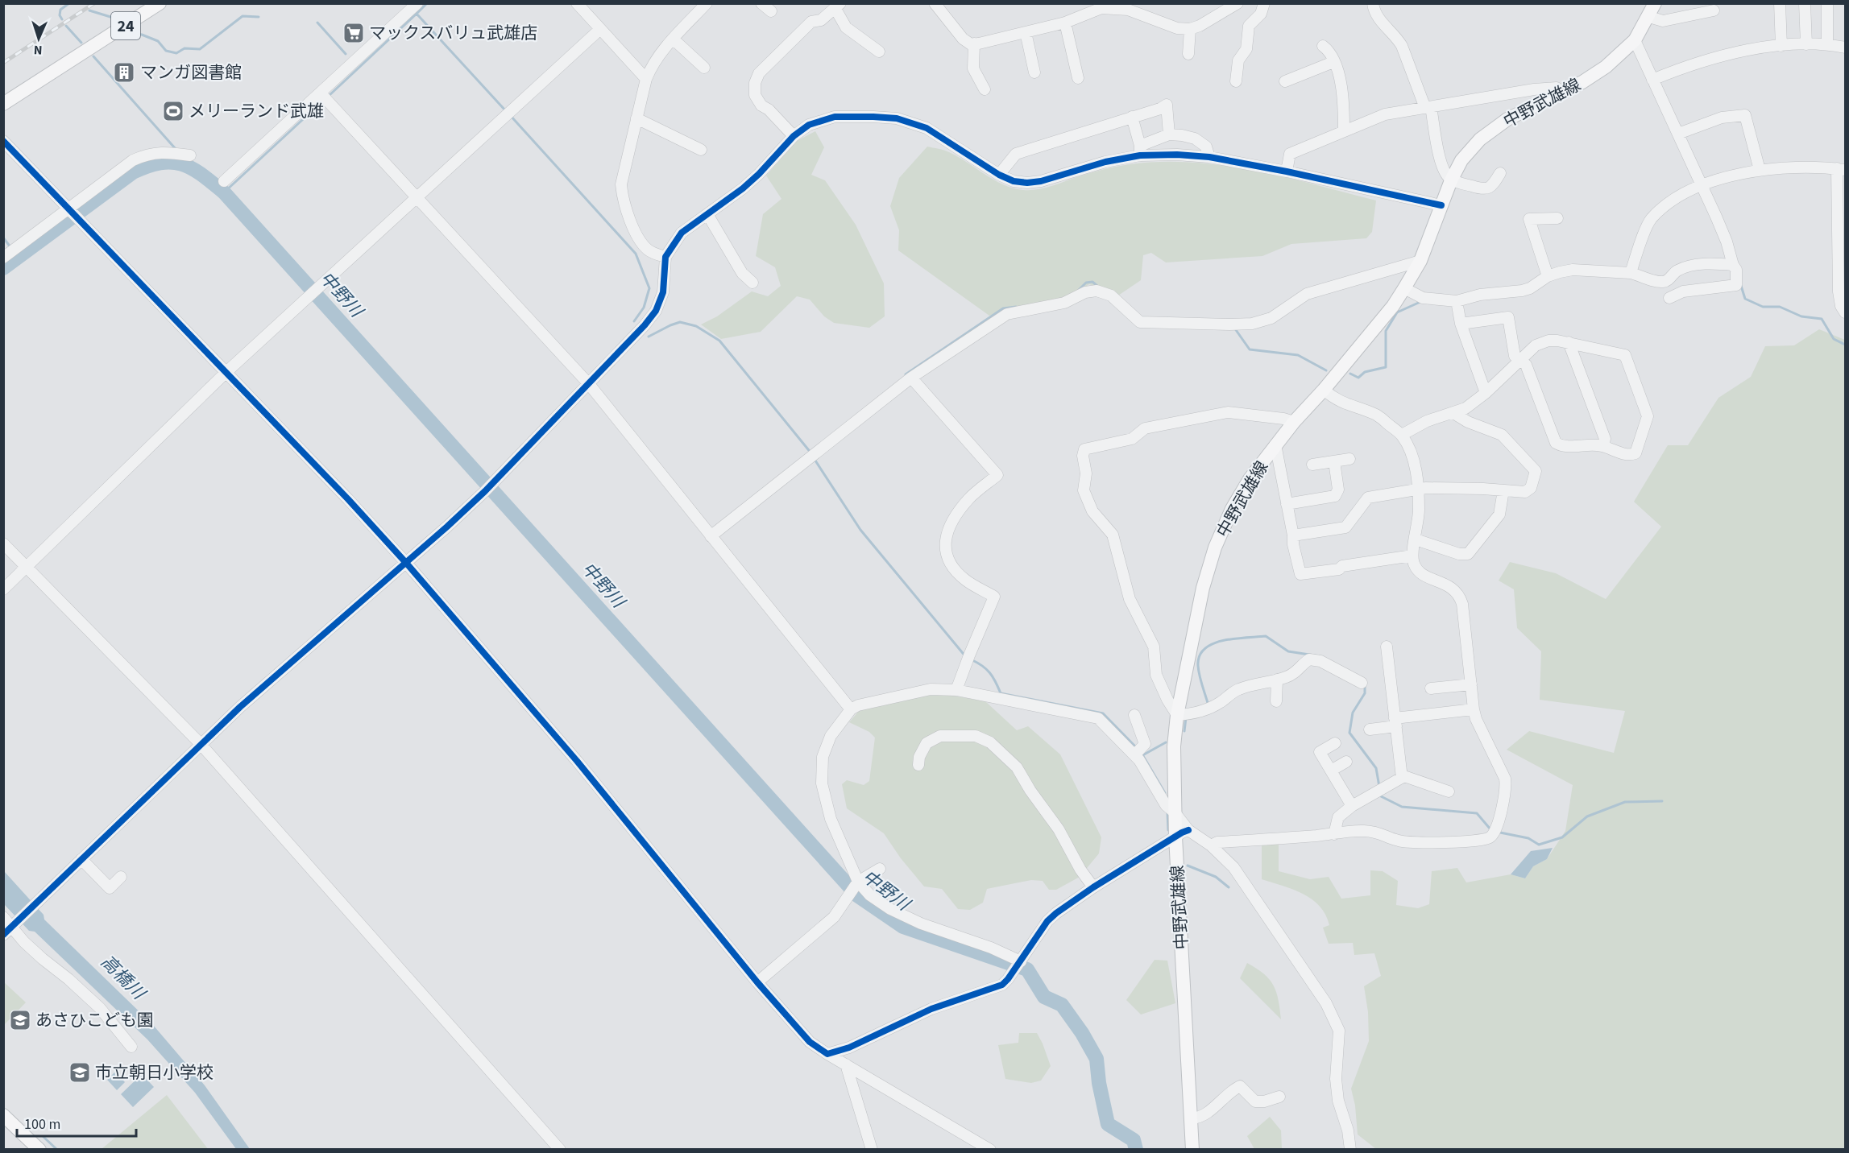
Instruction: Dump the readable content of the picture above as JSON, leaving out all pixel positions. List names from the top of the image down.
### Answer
{
  "streets": {
    "main road": ["24", "中野武雄線"]
  },
  "water": ["中野川", "高橋川"],
  "places": {
    "supermarket": ["マックスバリュ武雄店"],
    "building": ["マンガ図書館"],
    "sports": ["メリーランド武雄"],
    "school or university": ["あさひこども園", "市立朝日小学校"]
  },
  "scale_bar": "100 m",
  "north": "bottom"
}
